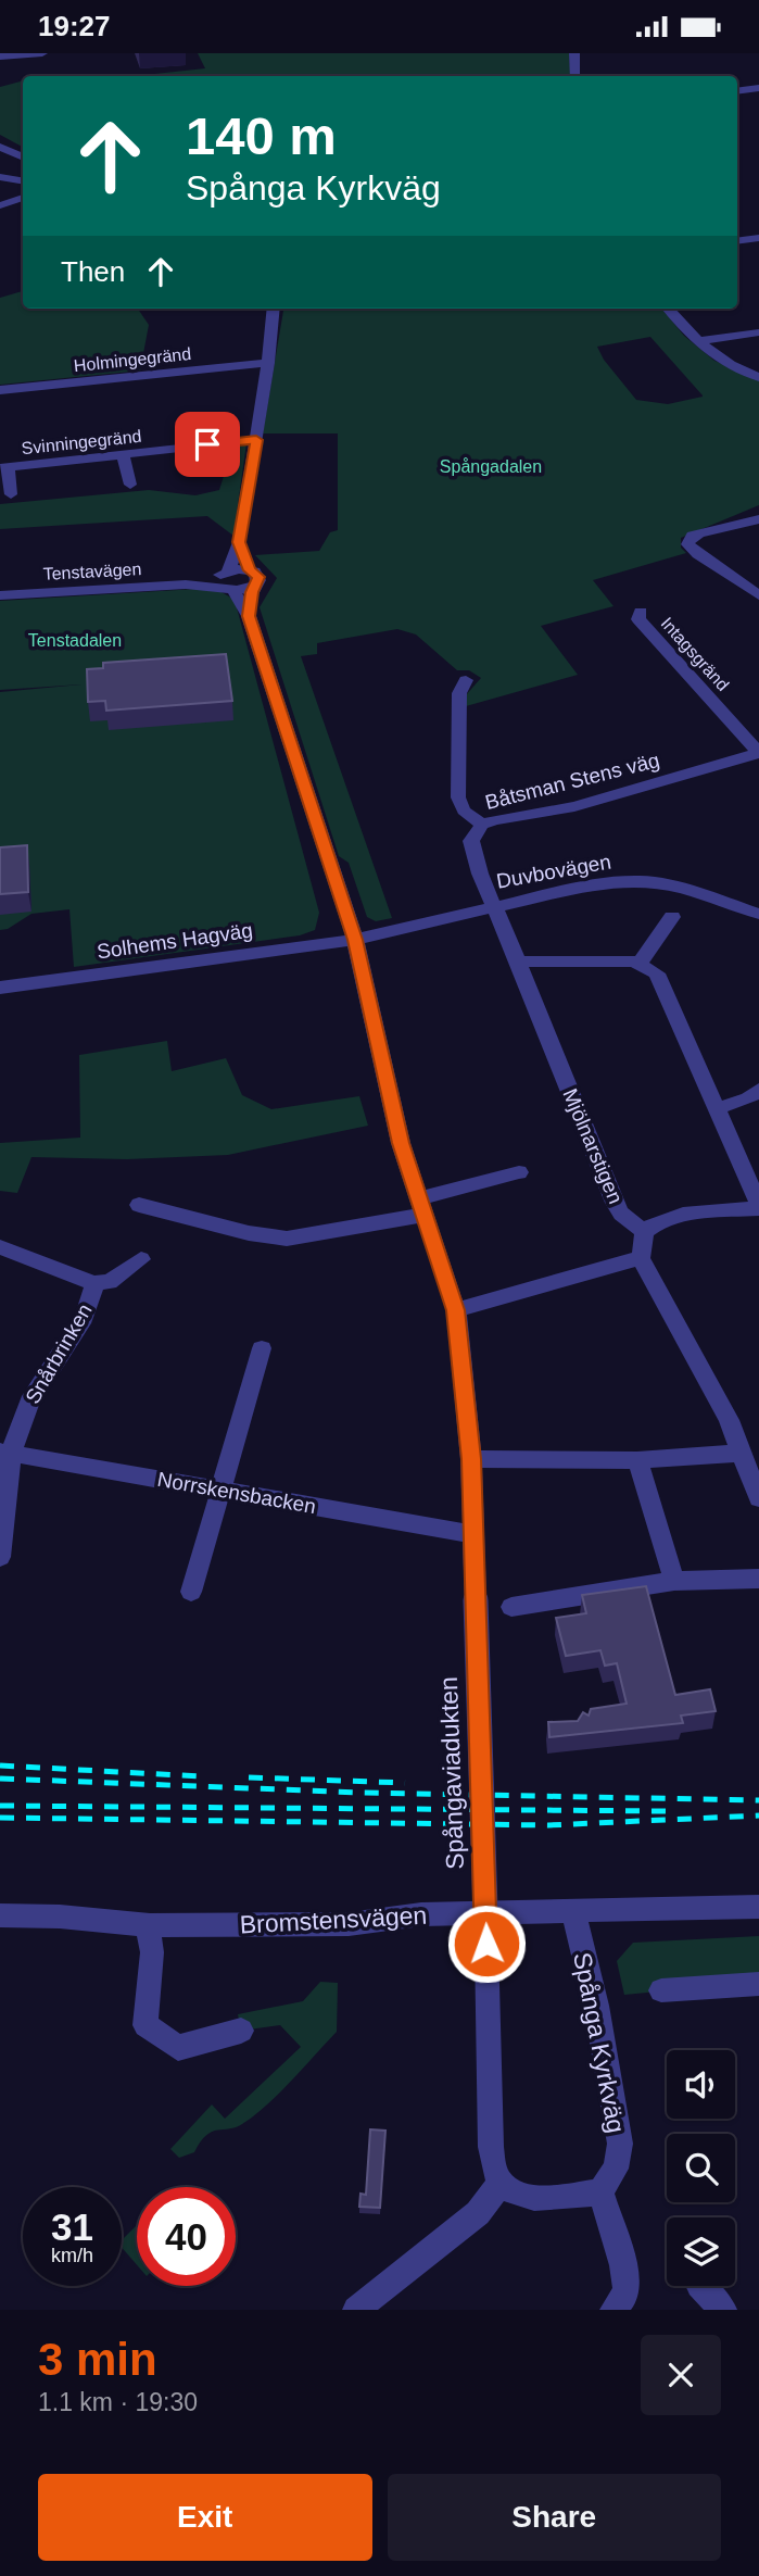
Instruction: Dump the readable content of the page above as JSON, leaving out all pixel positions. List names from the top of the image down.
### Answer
{
  "streets": {
    "street": [
      "Holmingegränd",
      "Svinningegränd",
      "Tenstavägen",
      "Intagsgränd",
      "Båtsman Stens väg",
      "Duvbovägen",
      "Solhems Hagväg",
      "Mjölnarstigen",
      "Snårbrinken",
      "Norrskensbacken",
      "Spångaviadukten",
      "Bromstensvägen",
      "Spånga Kyrkväg"
    ]
  },
  "crossings": [
    ["Intagsgränd", "Båtsman Stens väg"],
    ["Båtsman Stens väg", "Duvbovägen"],
    ["Båtsman Stens väg", "Mjölnarstigen"],
    ["Duvbovägen", "Solhems Hagväg"],
    ["Duvbovägen", "Mjölnarstigen"],
    ["Snårbrinken", "Norrskensbacken"],
    ["Norrskensbacken", "Spångaviadukten"],
    ["Bromstensvägen", "Spånga Kyrkväg"]
  ],
  "parks": ["Spångadalen", "Tenstadalen"],
  "page": {
    "status": "19:27",
    "turn": ["140 m", "Spånga Kyrkväg"],
    "then": "Then",
    "speed": "31 km/h",
    "limit": "40",
    "heading": ["3 min", "1.1 km · 19:30"],
    "buttons": ["Exit", "Share"]
  }
}
